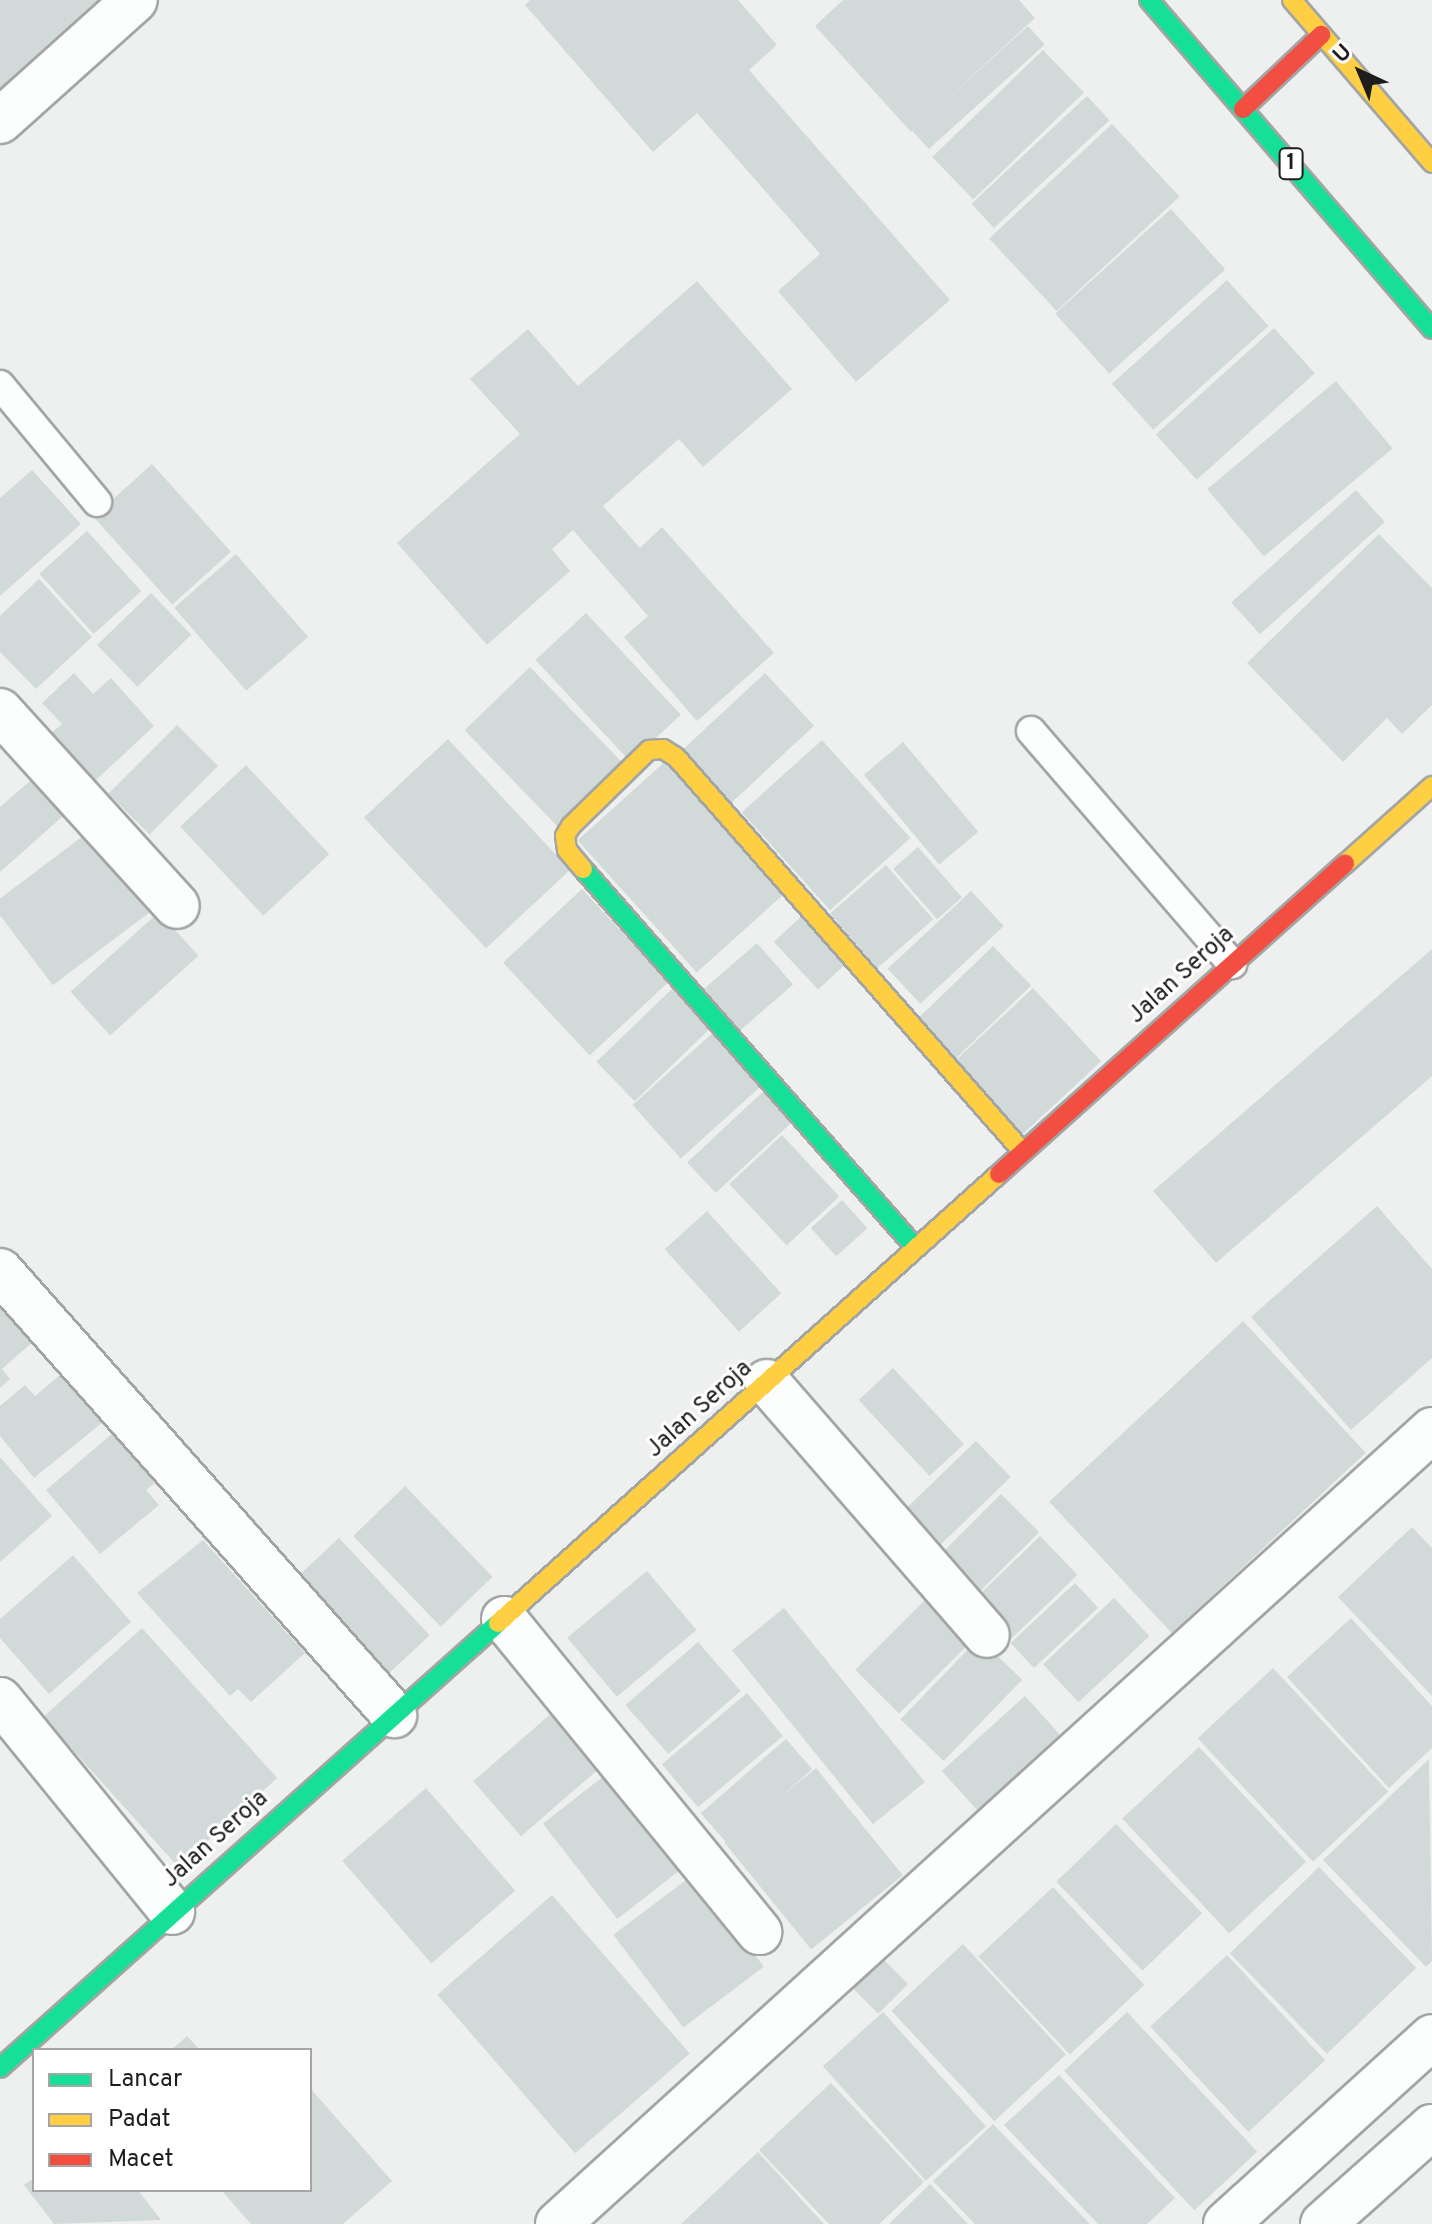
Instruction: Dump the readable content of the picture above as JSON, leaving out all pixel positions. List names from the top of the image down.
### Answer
{
  "streets": {
    "main road": ["1", "Jalan Seroja"]
  },
  "legend": ["Lancar", "Padat", "Macet"],
  "north": "top left"
}
